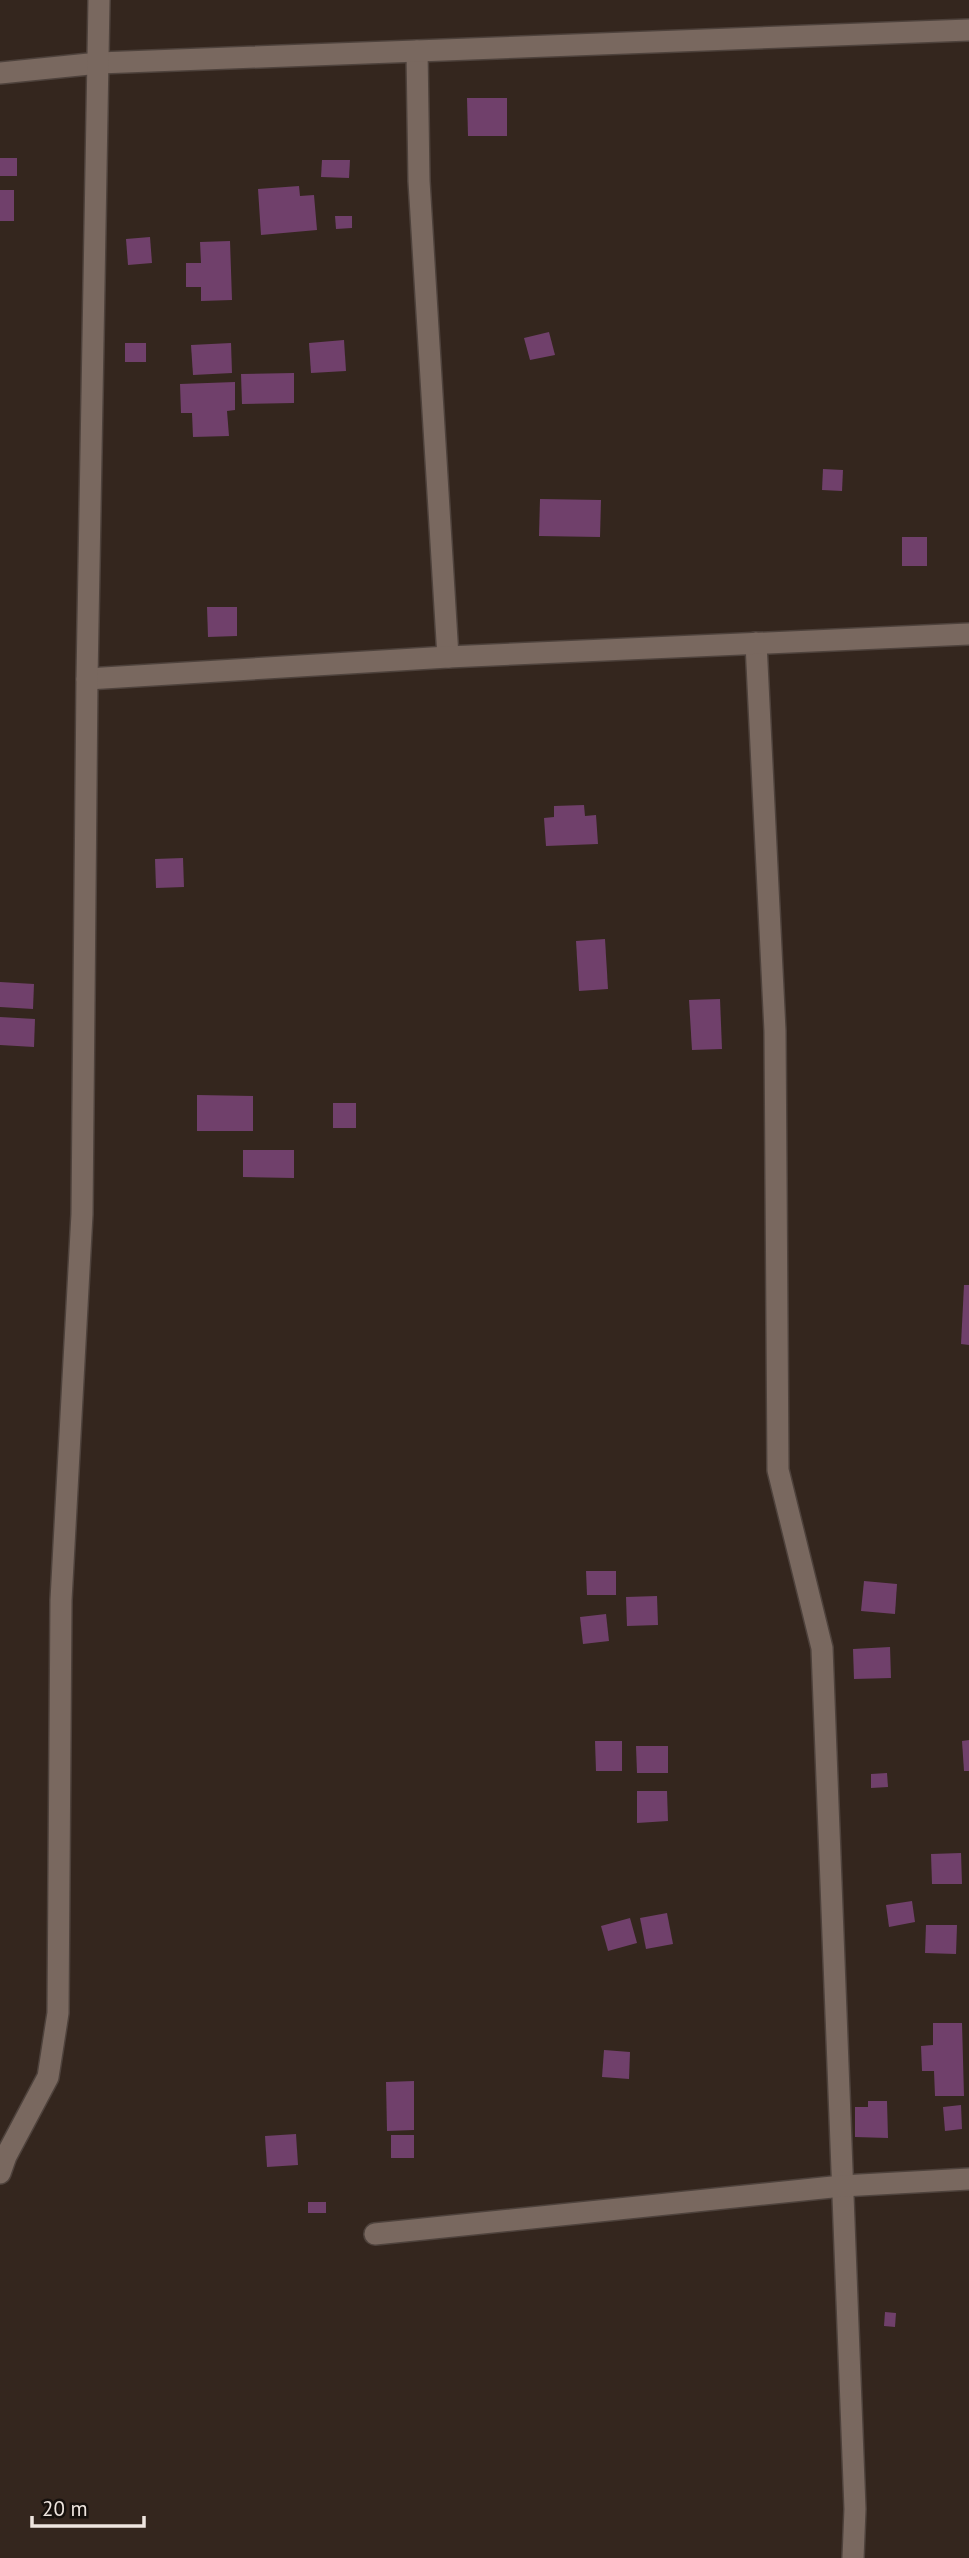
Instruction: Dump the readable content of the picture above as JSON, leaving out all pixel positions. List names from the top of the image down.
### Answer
{
  "scale_bar": "20 m"
}
